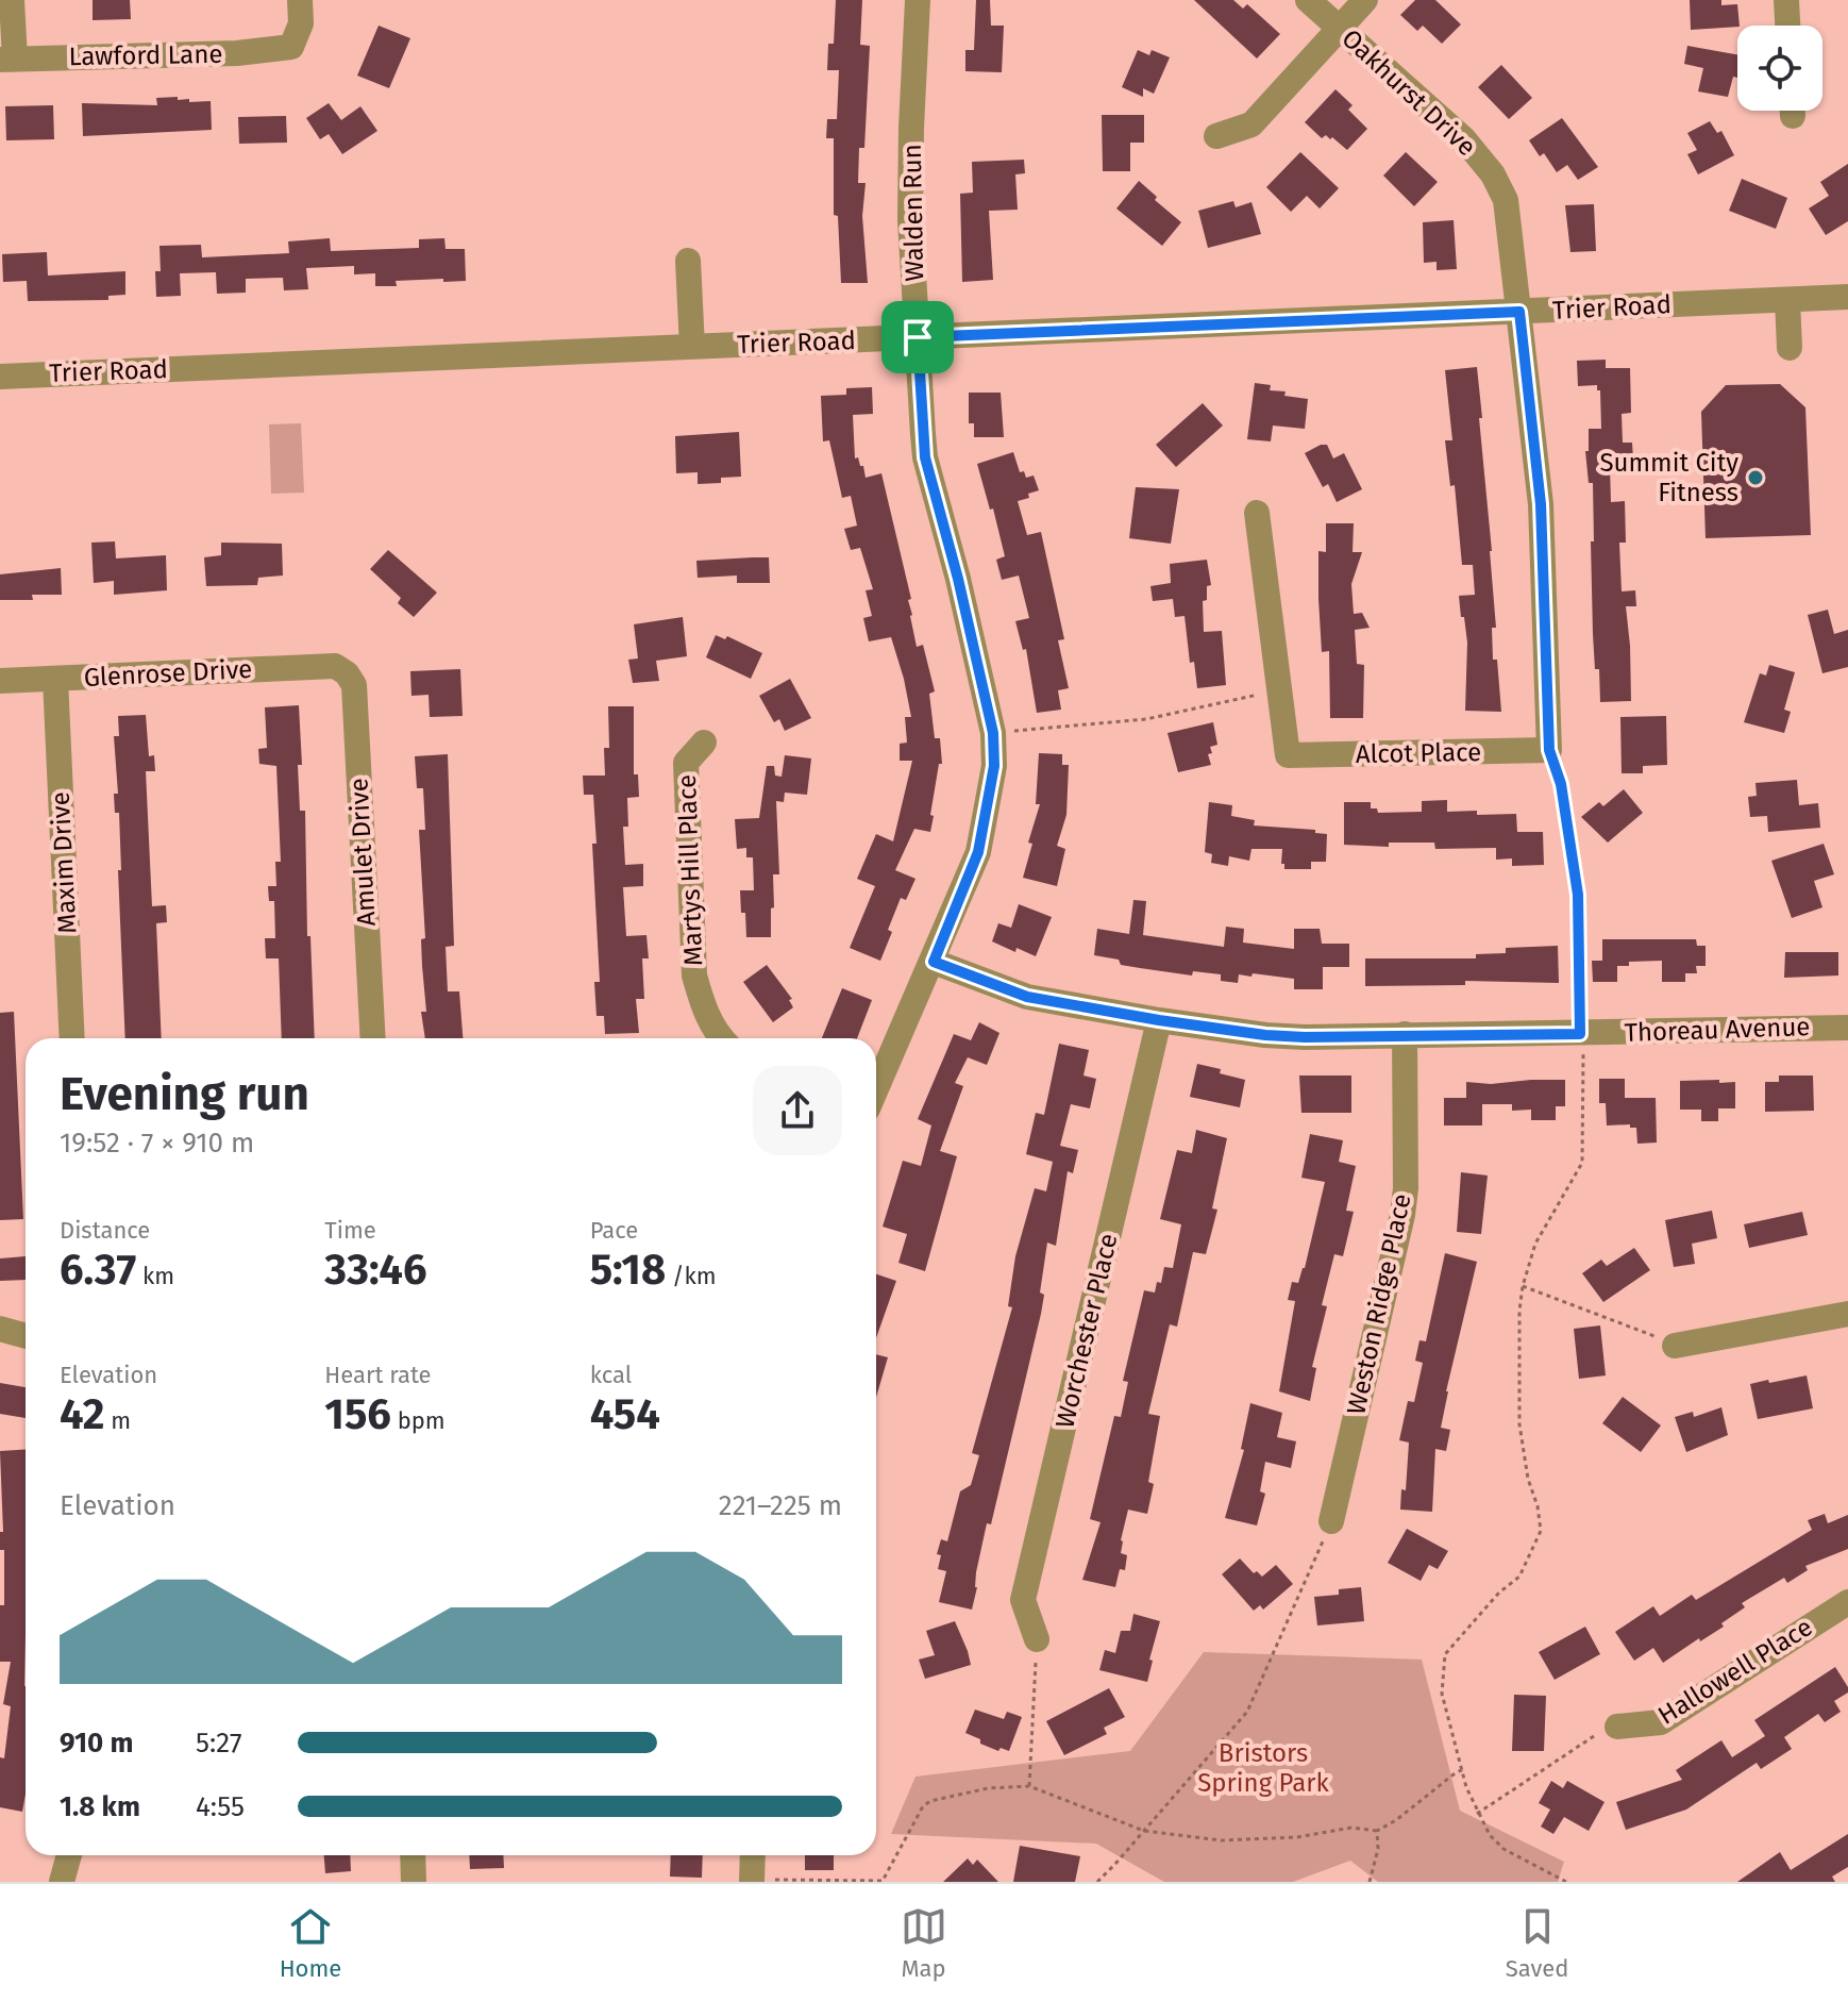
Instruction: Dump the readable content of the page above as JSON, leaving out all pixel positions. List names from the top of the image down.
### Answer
{
  "streets": {
    "street": [
      "Lawford Lane",
      "Oakhurst Drive",
      "Walden Run",
      "Trier Road",
      "Glenrose Drive",
      "Alcot Place",
      "Amulet Drive",
      "Maxim Drive",
      "Martys Hill Place",
      "Thoreau Avenue",
      "Weston Ridge Place",
      "Worchester Place",
      "Hallowell Place"
    ]
  },
  "crossings": [
    ["Oakhurst Drive", "Trier Road"],
    ["Oakhurst Drive", "Alcot Place"],
    ["Walden Run", "Trier Road"],
    ["Walden Run", "Thoreau Avenue"],
    ["Glenrose Drive", "Amulet Drive"],
    ["Glenrose Drive", "Maxim Drive"],
    ["Thoreau Avenue", "Weston Ridge Place"],
    ["Thoreau Avenue", "Worchester Place"]
  ],
  "parks": ["Bristors Spring Park"],
  "places": ["Summit City Fitness"],
  "page": {
    "heading": ["Evening run", "19:52 · 7 × 910 m"],
    "stats": [
      ["Distance", "6.37 km"],
      ["Time", "33:46"],
      ["Pace", "5:18 /km"],
      ["Elevation", "42 m"],
      ["Heart rate", "156 bpm"],
      ["kcal", "454"]
    ],
    "chart": ["Elevation", "221–225 m"],
    "list": [
      {
        "name": "910 m",
        "note": "5:27"
      },
      {
        "name": "1.8 km",
        "note": "4:55"
      }
    ],
    "tabs": ["Home", "Map", "Saved"]
  }
}
